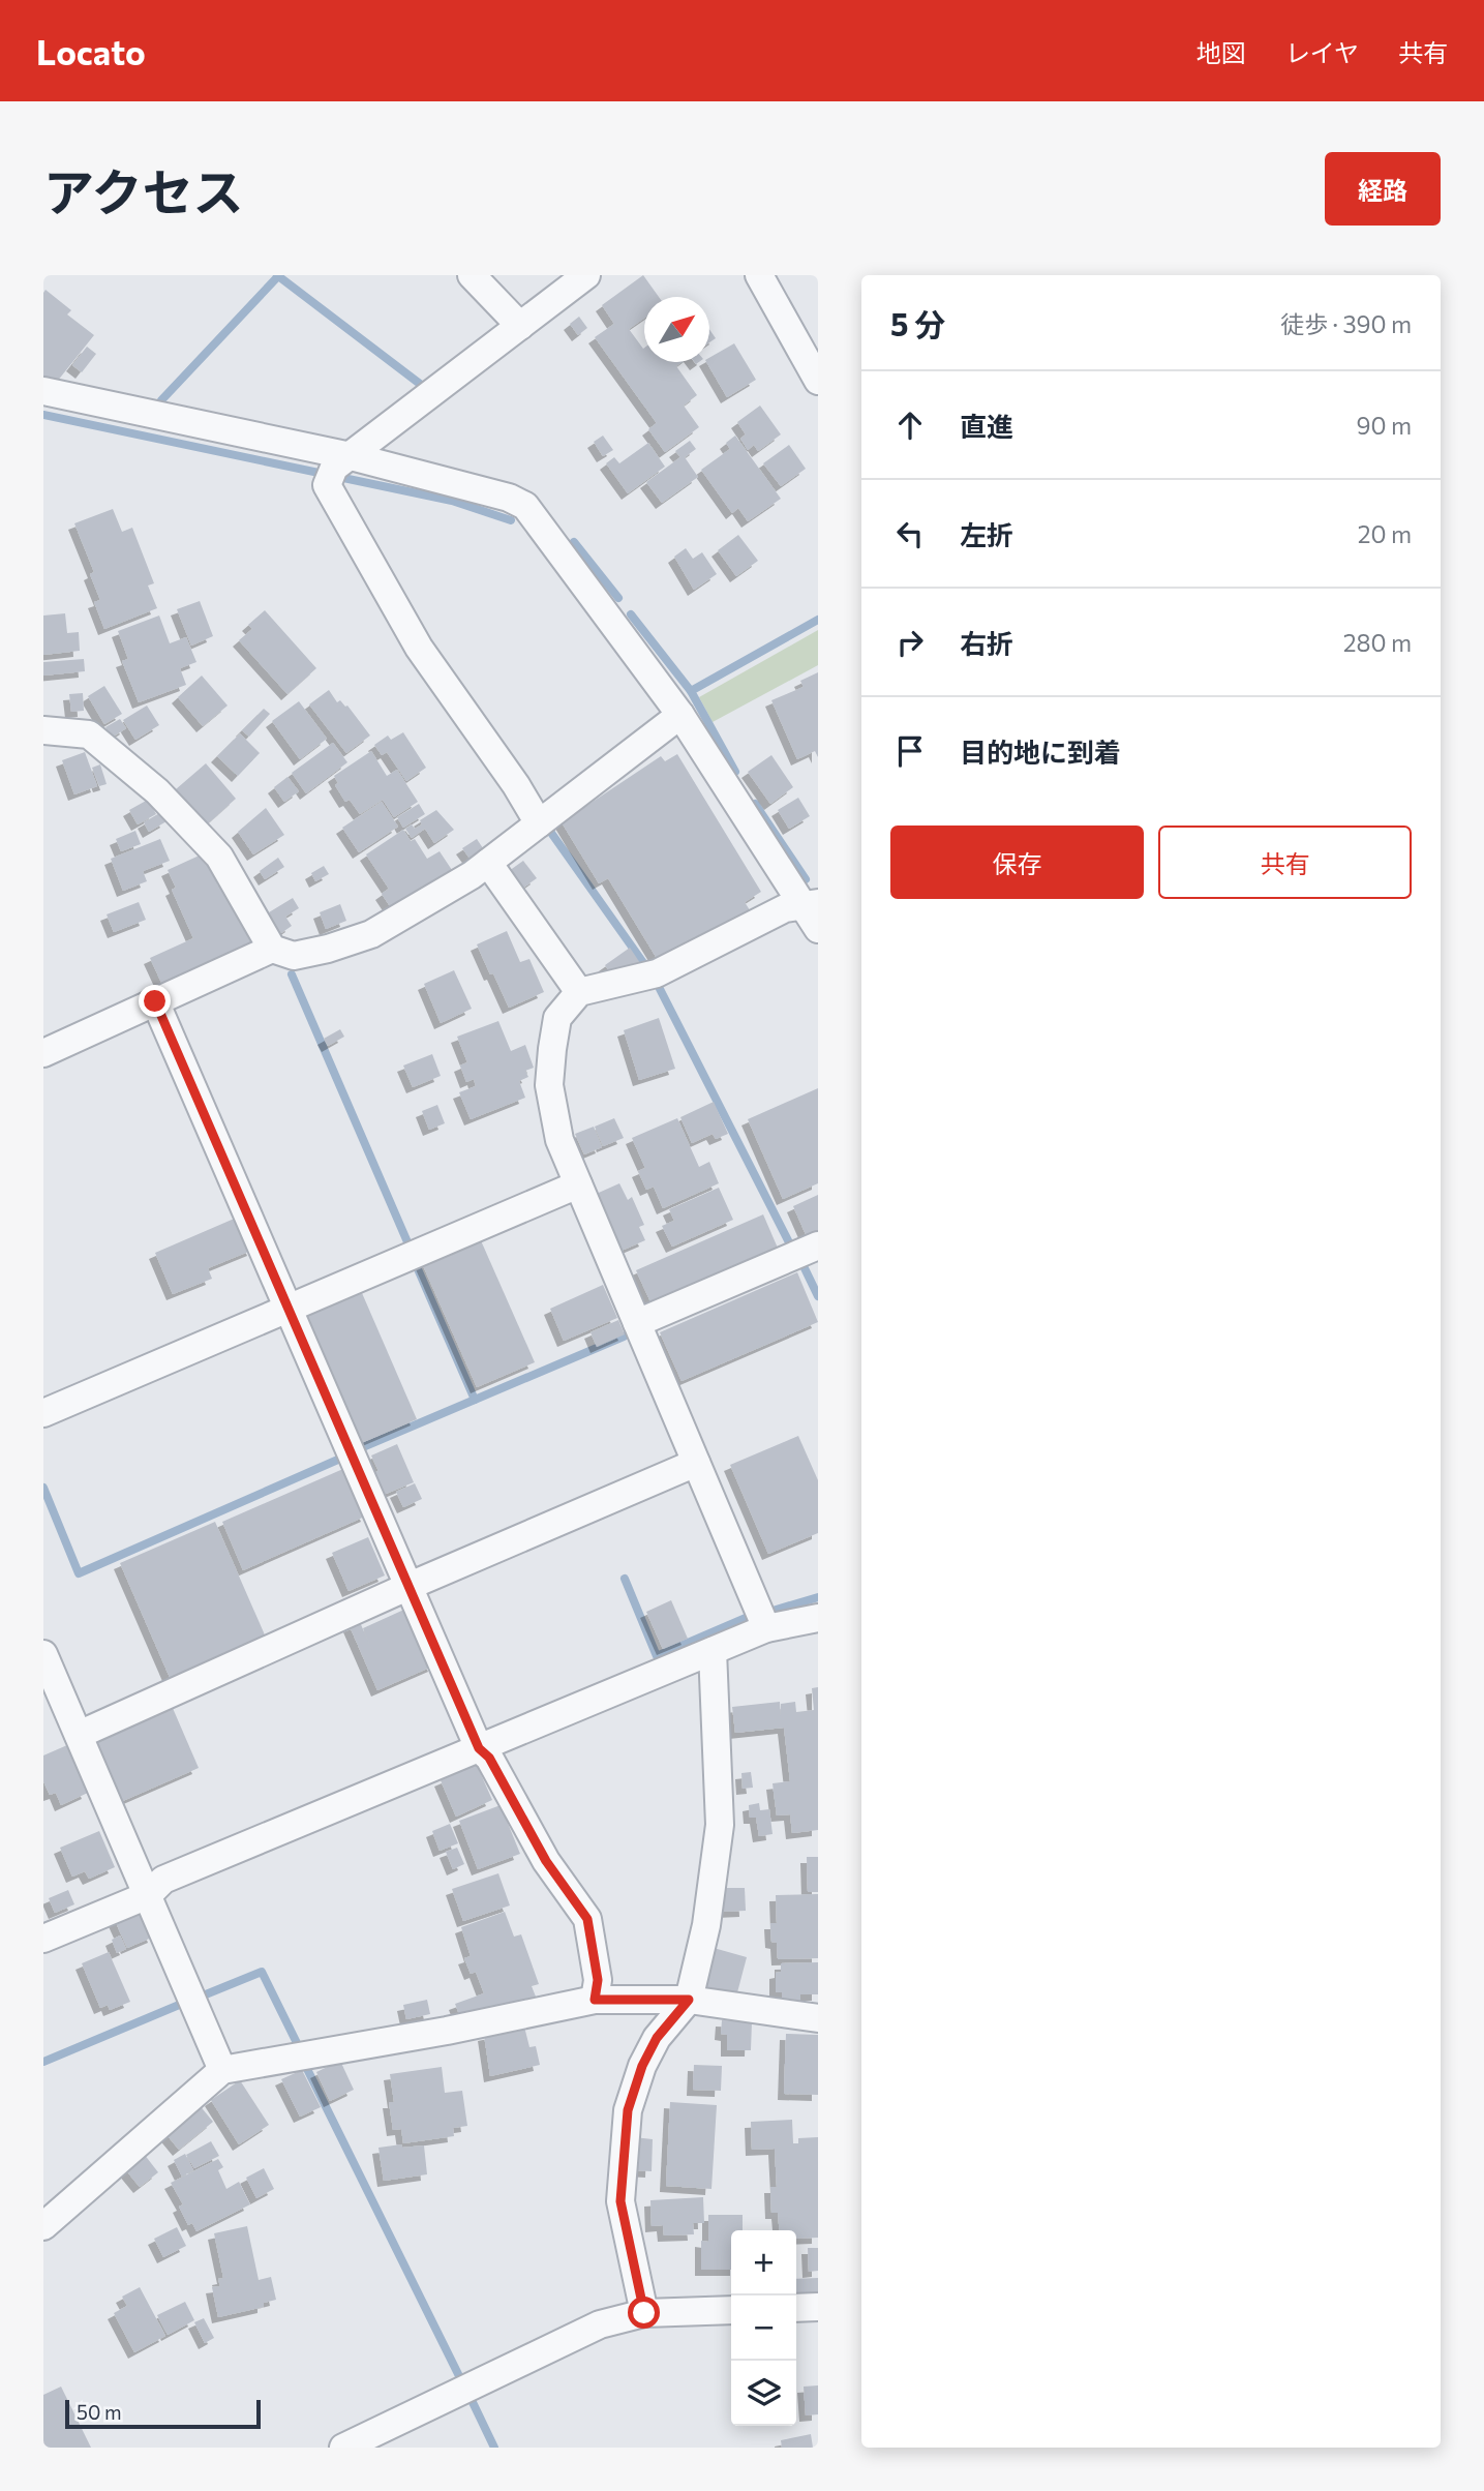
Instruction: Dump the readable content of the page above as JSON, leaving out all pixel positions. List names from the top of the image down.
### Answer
{
  "scale_bar": "50 m",
  "north": "top right",
  "page": {
    "header": "Locato",
    "nav": ["地図", "レイヤ", "共有"],
    "title": "アクセス",
    "buttons": [
      "経路",
      ["保存", "共有"]
    ],
    "heading": ["5 分", "徒歩 · 390 m"],
    "list": [
      ["直進", "90 m"],
      ["左折", "20 m"],
      ["右折", "280 m"],
      "目的地に到着"
    ],
    "map_buttons": ["+", "−"],
    "scale": "50 m"
  }
}
